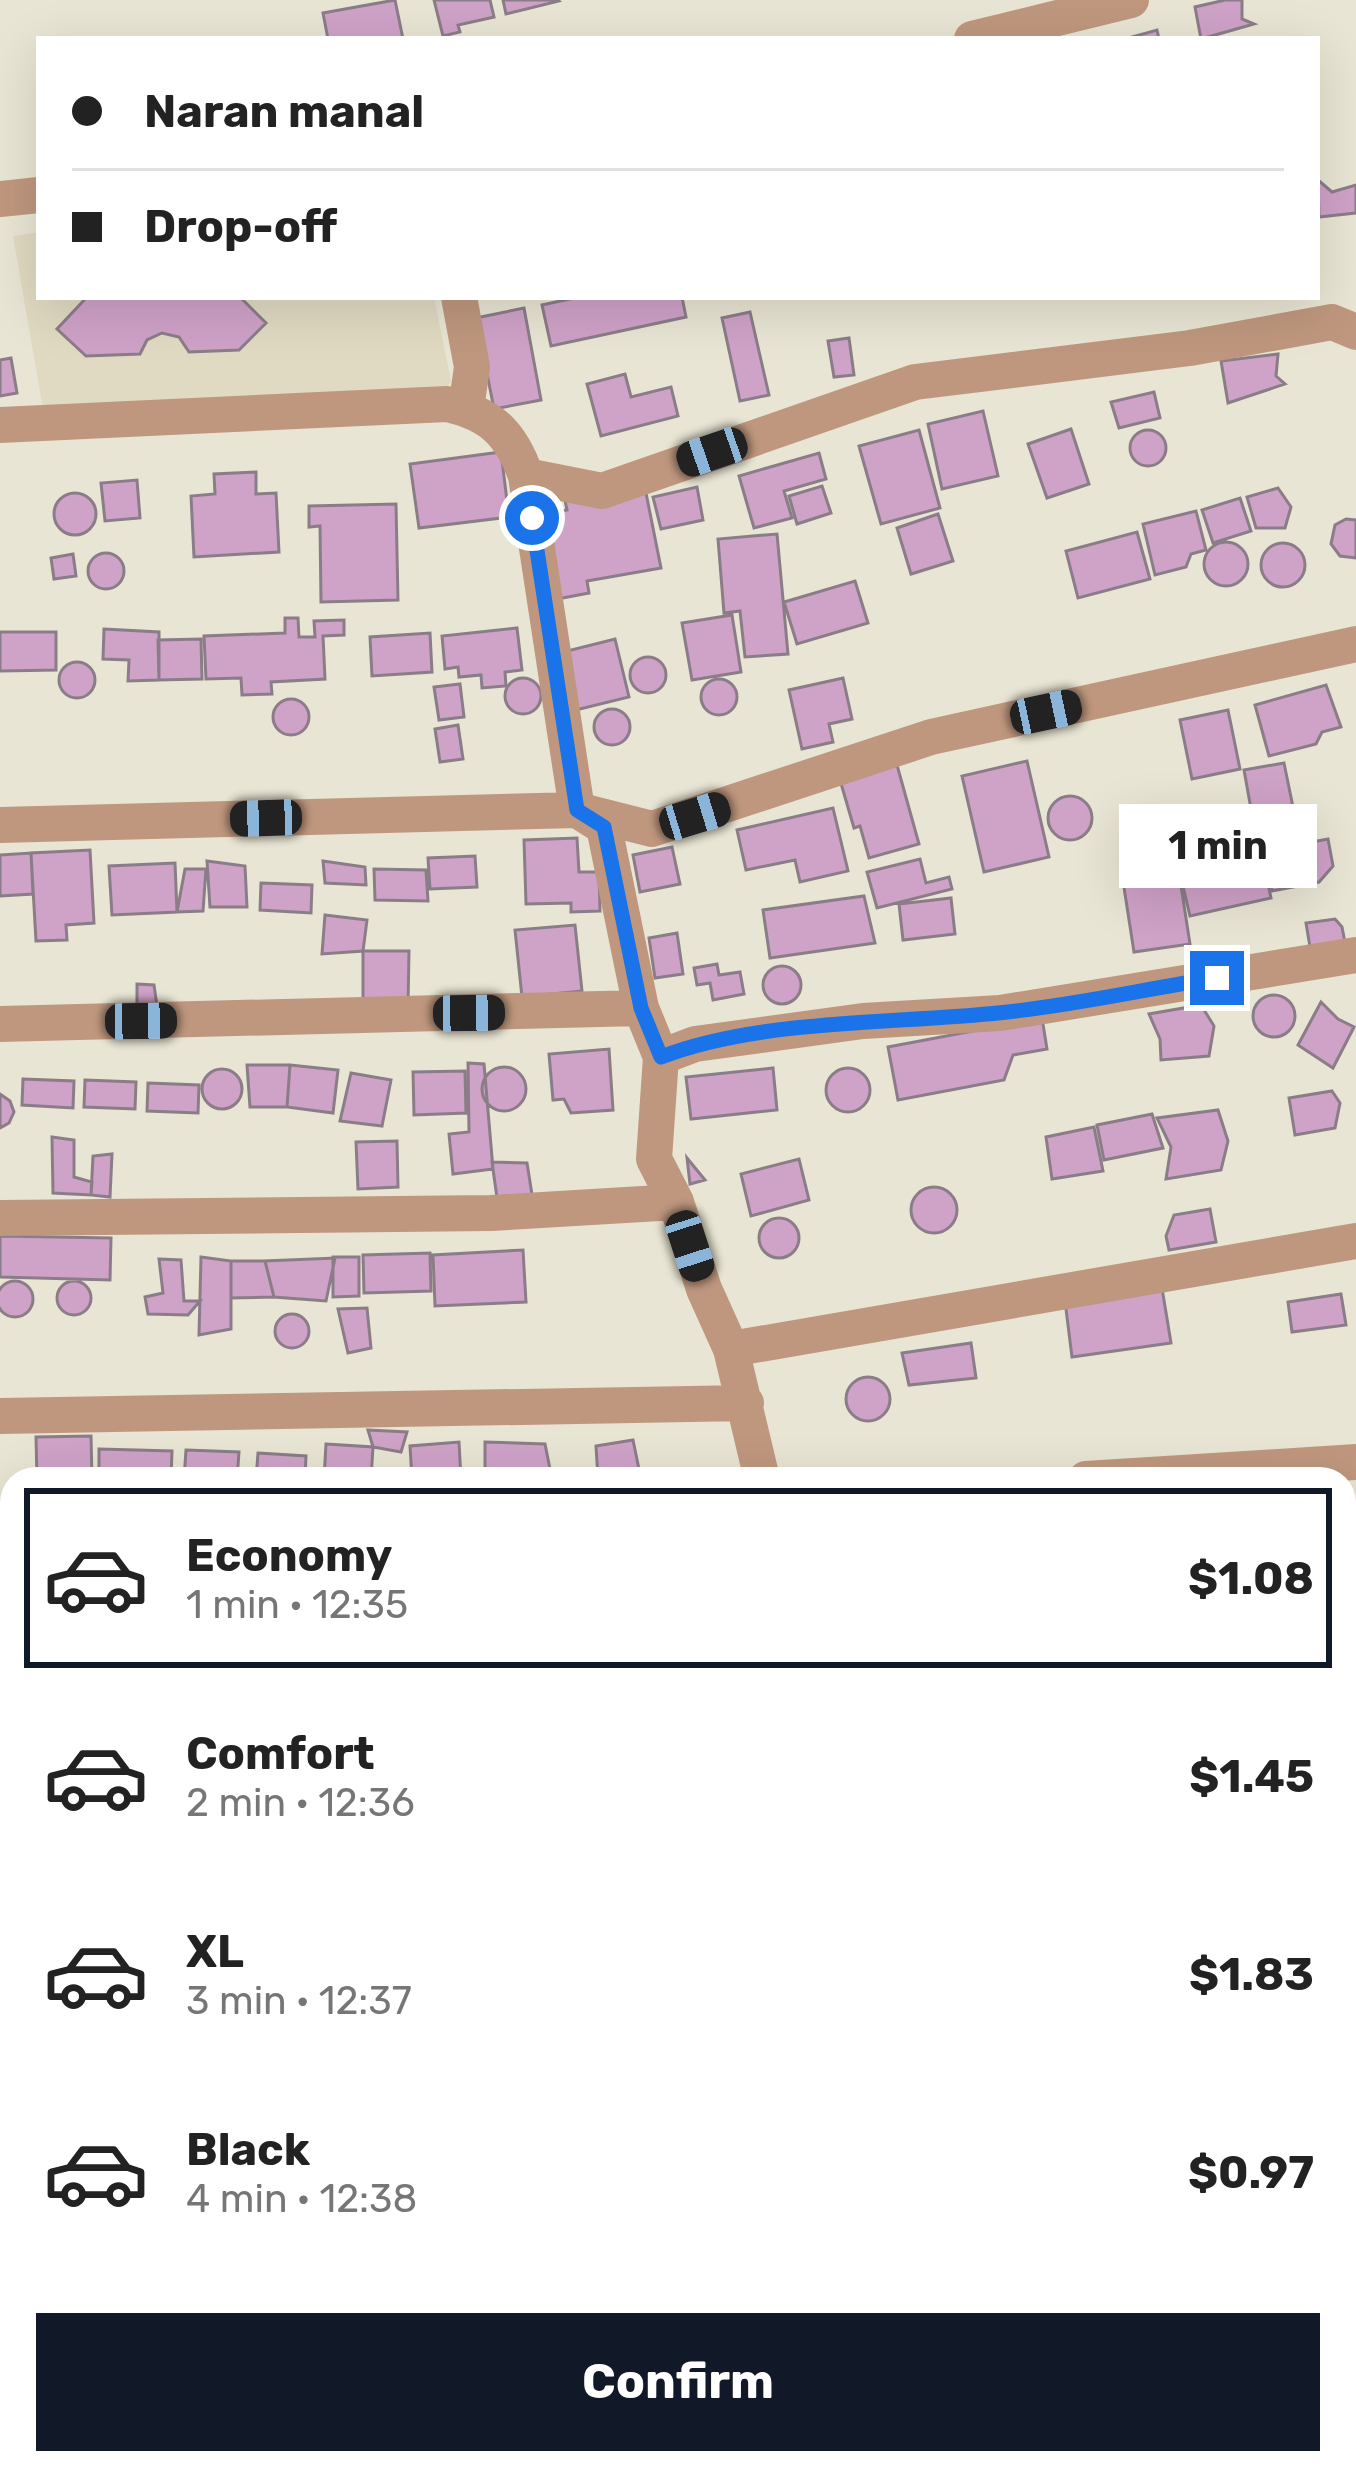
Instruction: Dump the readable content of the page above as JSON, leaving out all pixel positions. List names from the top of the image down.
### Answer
{
  "page": {
    "banner": ["Naran manal", "Drop-off"],
    "bubble": "1 min",
    "list": [
      {
        "name": "Economy",
        "note": "1 min · 12:35",
        "value": "$1.08"
      },
      {
        "name": "Comfort",
        "note": "2 min · 12:36",
        "value": "$1.45"
      },
      {
        "name": "XL",
        "note": "3 min · 12:37",
        "value": "$1.83"
      },
      {
        "name": "Black",
        "note": "4 min · 12:38",
        "value": "$0.97"
      }
    ],
    "buttons": "Confirm"
  }
}
